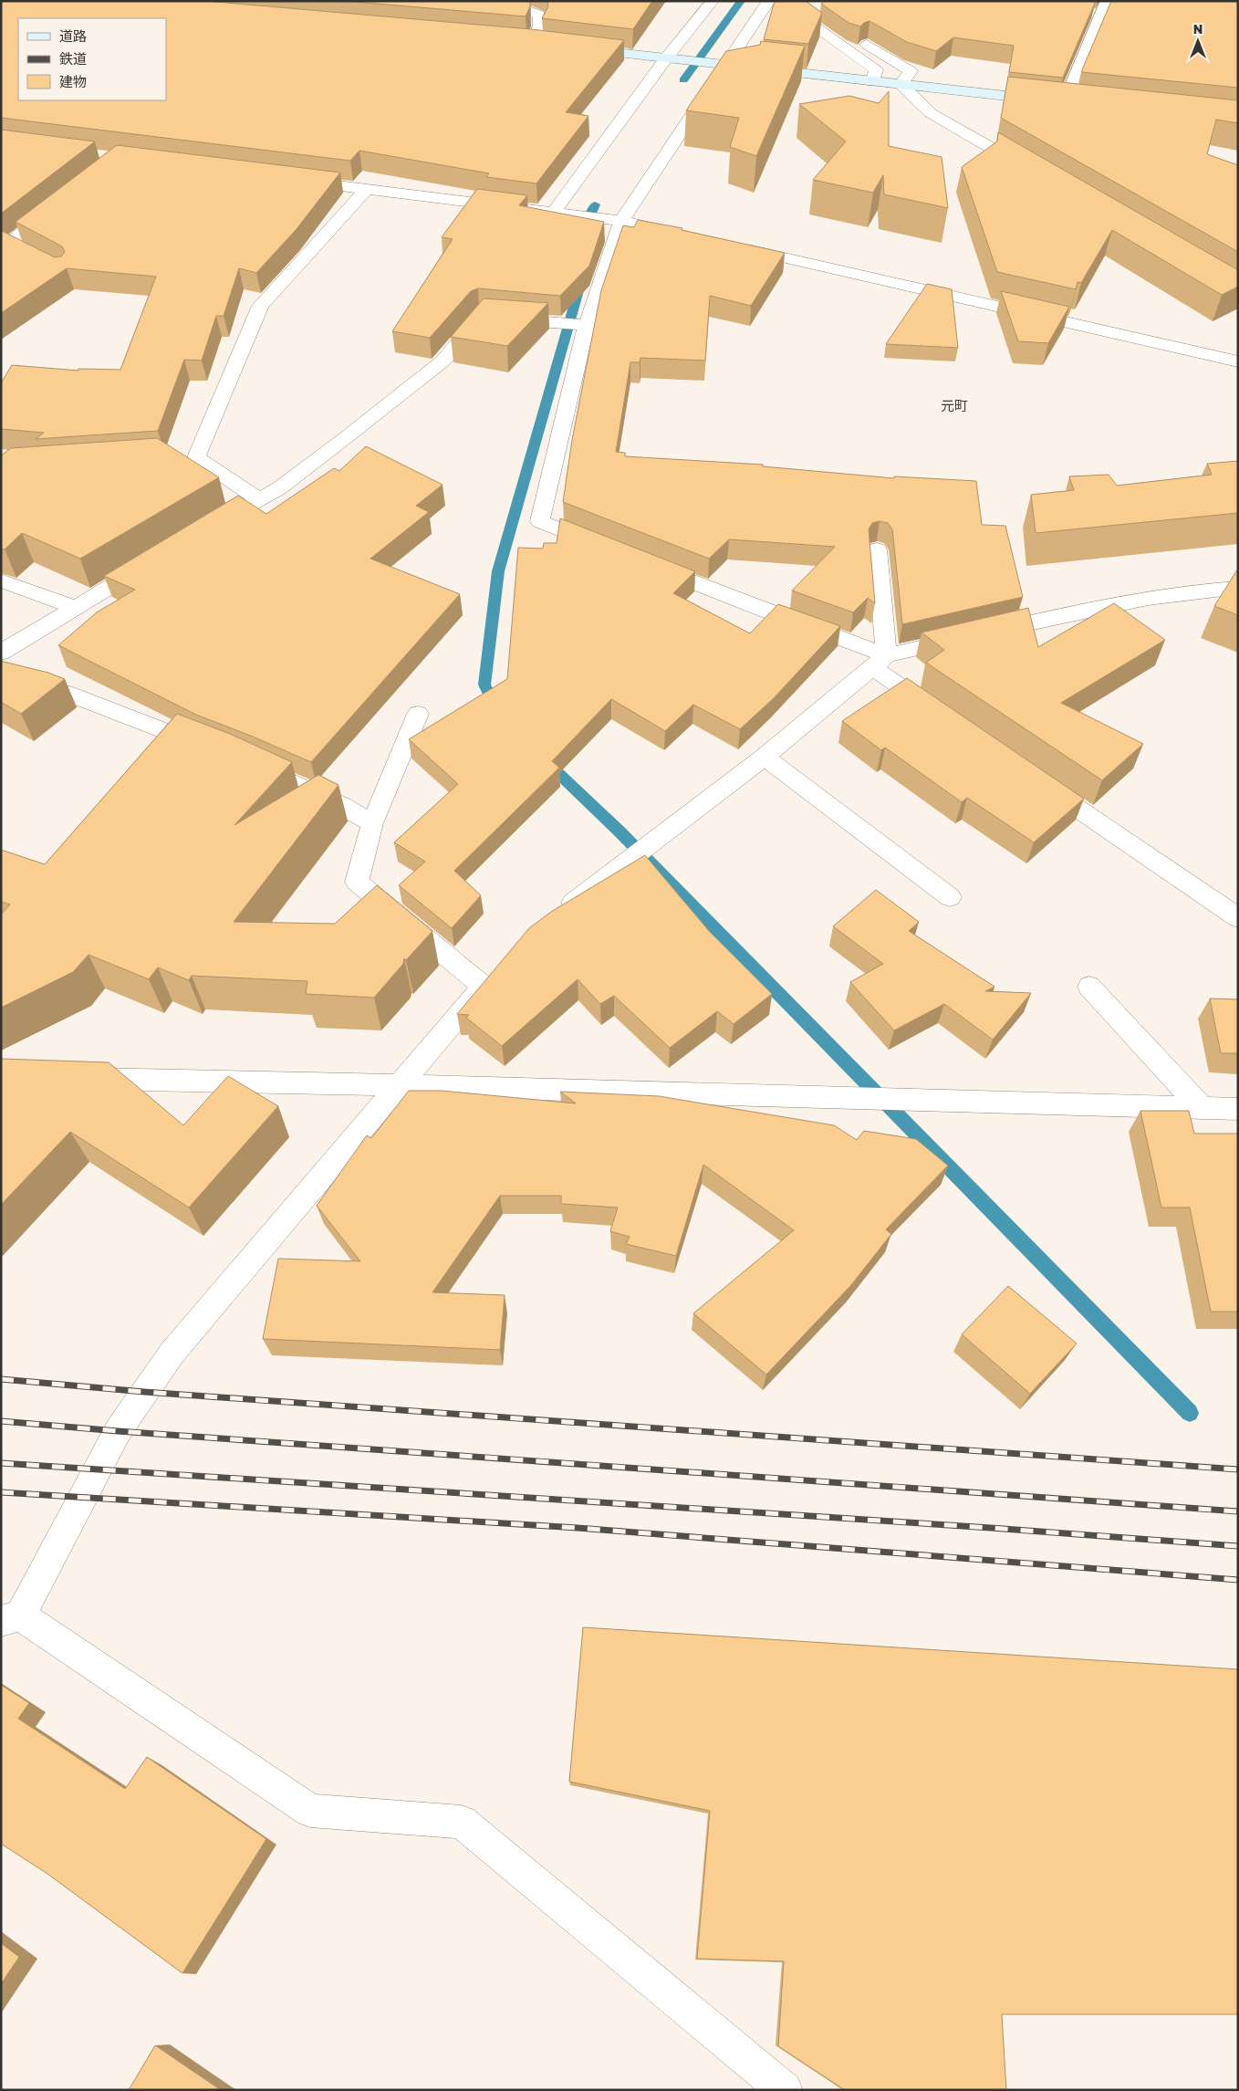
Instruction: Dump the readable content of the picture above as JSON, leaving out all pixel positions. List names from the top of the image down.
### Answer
{
  "districts": ["元町"],
  "legend": ["道路", "鉄道", "建物"],
  "north": "top"
}
